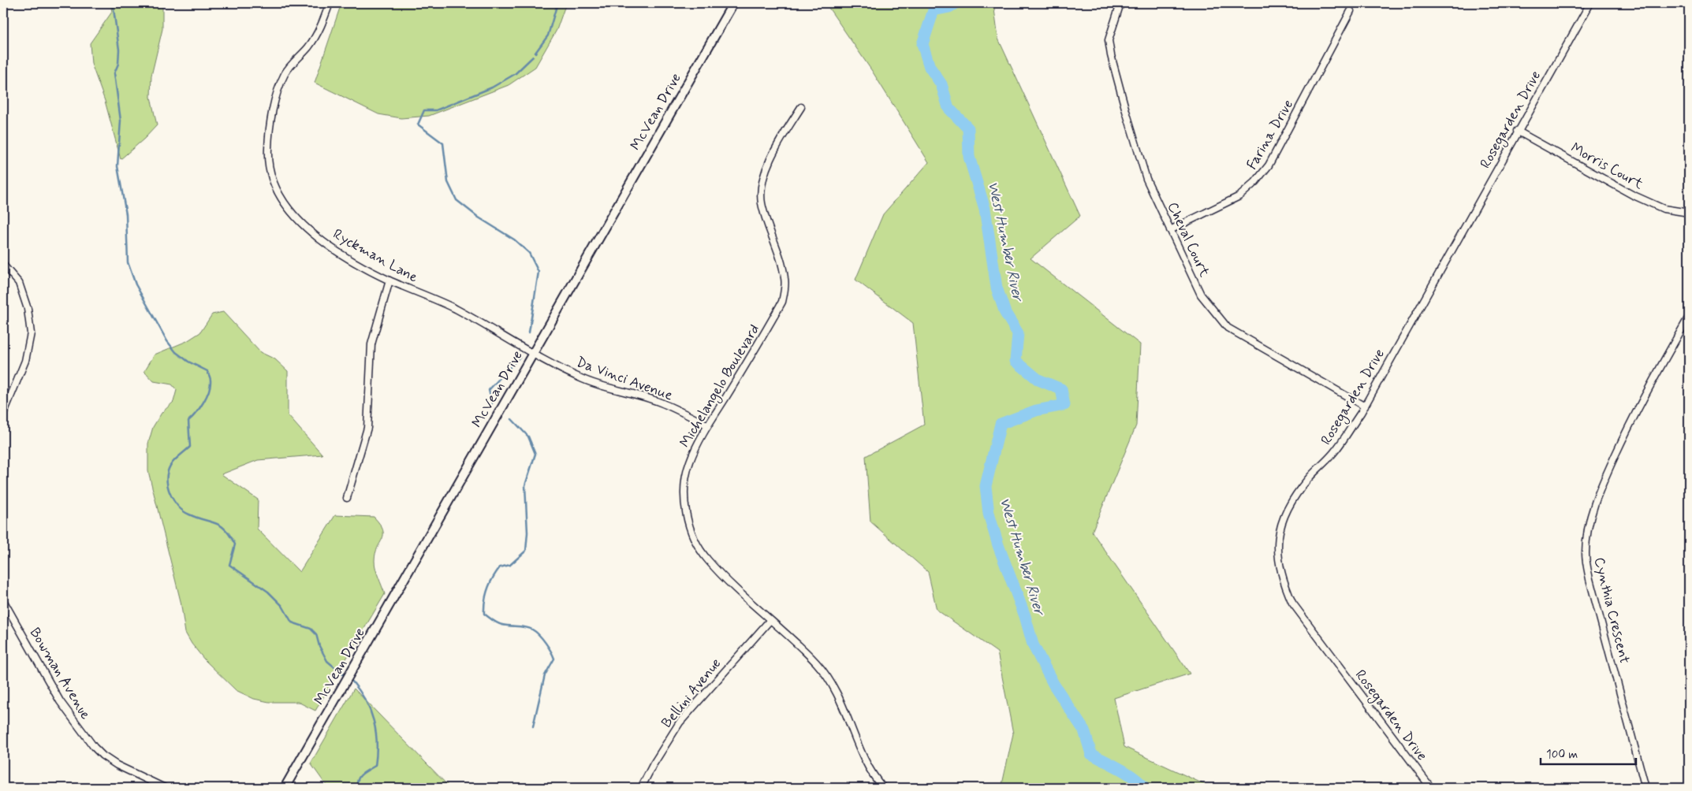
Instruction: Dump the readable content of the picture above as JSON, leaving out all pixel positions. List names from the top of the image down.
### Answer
{
  "streets": {
    "main road": ["McVean Drive"],
    "street": [
      "Rosegarden Drive",
      "Farina Drive",
      "Morris Court",
      "Cheval Court",
      "Ryckman Lane",
      "Da Vinci Avenue",
      "Michelangelo Boulevard",
      "Cynthia Crescent",
      "Bowman Avenue",
      "Bellini Avenue"
    ]
  },
  "crossings": [
    ["McVean Drive", "Ryckman Lane"],
    ["McVean Drive", "Da Vinci Avenue"],
    ["Rosegarden Drive", "Morris Court"],
    ["Rosegarden Drive", "Cheval Court"],
    ["Farina Drive", "Cheval Court"],
    ["Ryckman Lane", "Da Vinci Avenue"],
    ["Da Vinci Avenue", "Michelangelo Boulevard"],
    ["Michelangelo Boulevard", "Bellini Avenue"]
  ],
  "water": ["West Humber River"],
  "scale_bar": "100 m"
}
